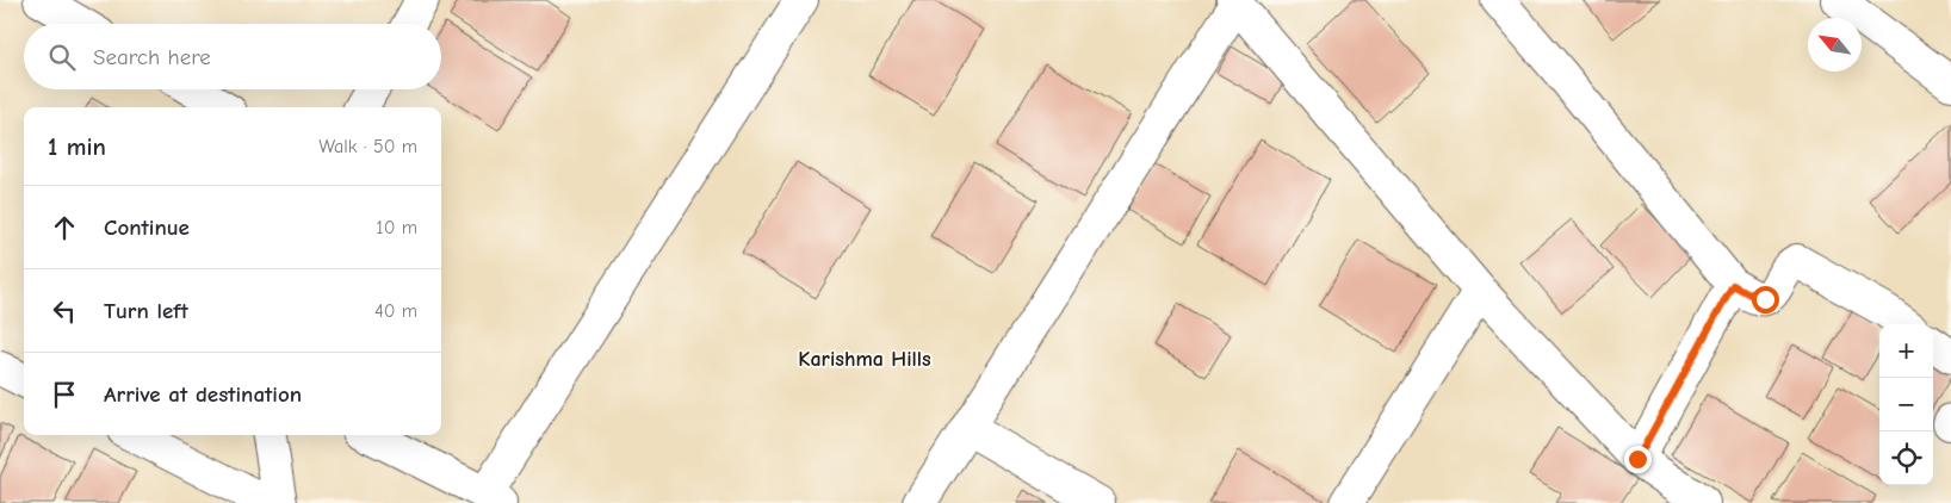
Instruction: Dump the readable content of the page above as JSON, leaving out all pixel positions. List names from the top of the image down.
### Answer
{
  "districts": ["Karishma Hills"],
  "north": "top left",
  "page": {
    "search": "Search here",
    "heading": ["1 min", "Walk · 50 m"],
    "list": [
      ["Continue", "10 m"],
      ["Turn left", "40 m"],
      "Arrive at destination"
    ],
    "map_buttons": ["+", "−"]
  }
}
